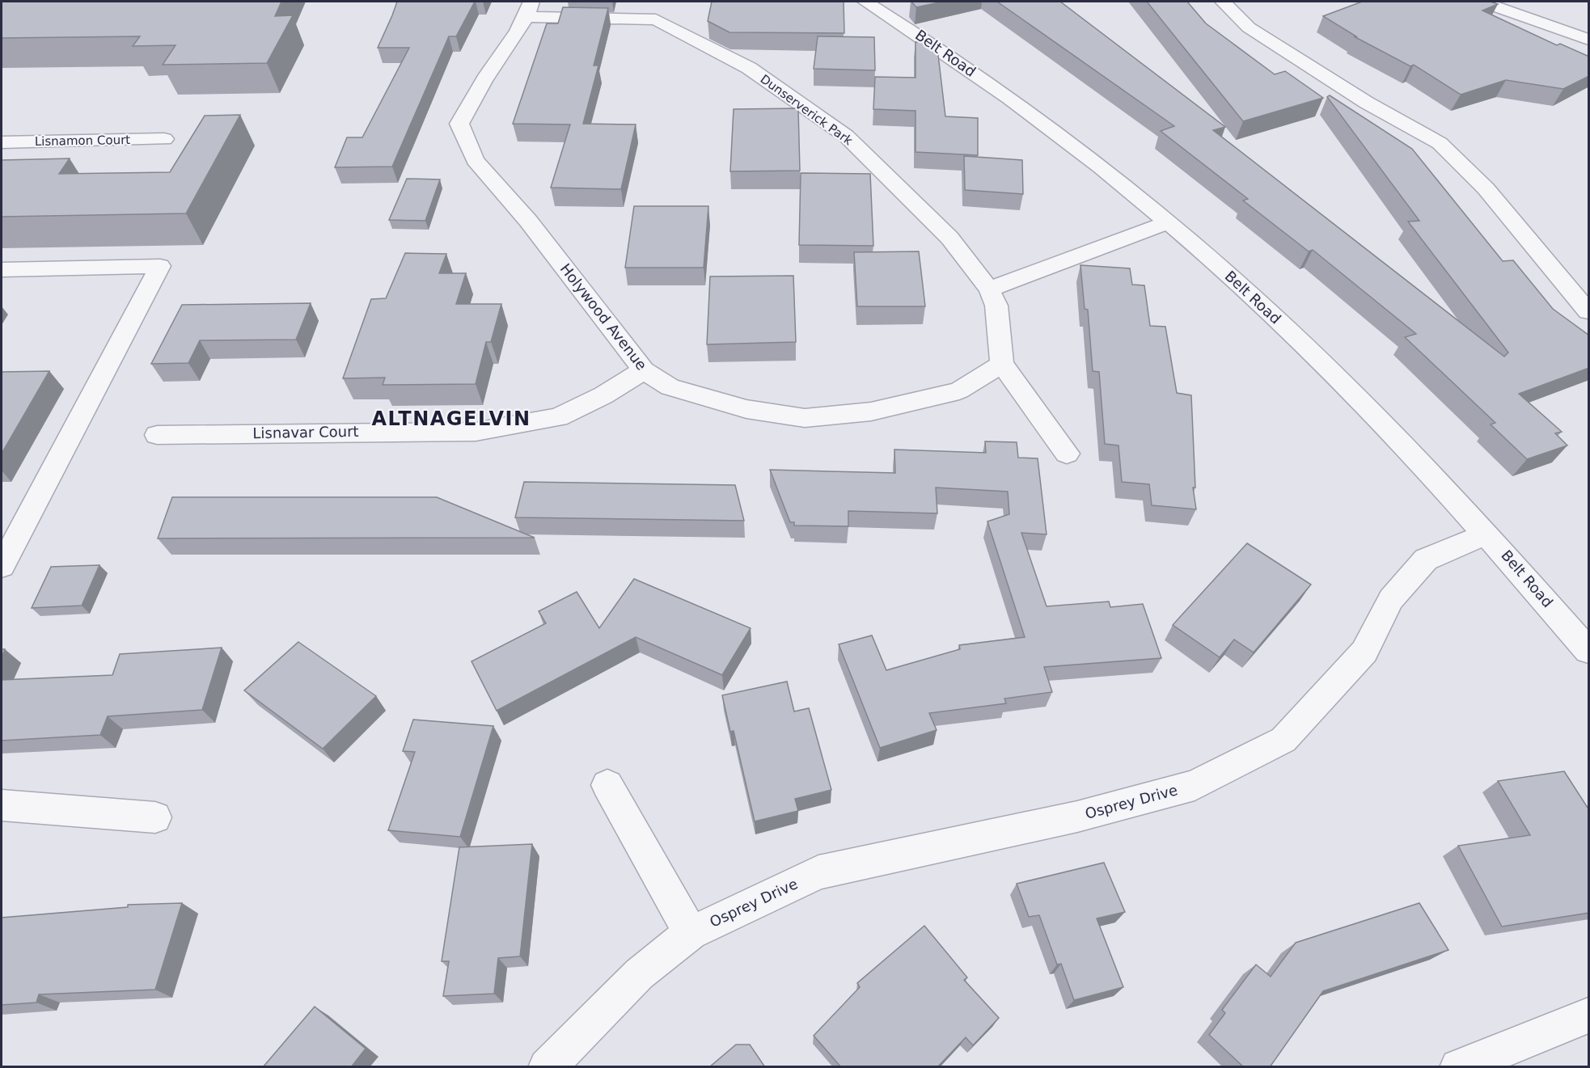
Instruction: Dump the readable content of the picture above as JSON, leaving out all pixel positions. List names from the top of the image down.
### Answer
{
  "streets": {
    "street": [
      "Belt Road",
      "Dunserverick Park",
      "Lisnamon Court",
      "Holywood Avenue",
      "Lisnavar Court",
      "Osprey Drive"
    ]
  },
  "crossings": [
    ["Belt Road", "Osprey Drive"],
    ["Dunserverick Park", "Holywood Avenue"],
    ["Holywood Avenue", "Lisnavar Court"]
  ],
  "districts": ["ALTNAGELVIN"]
}
